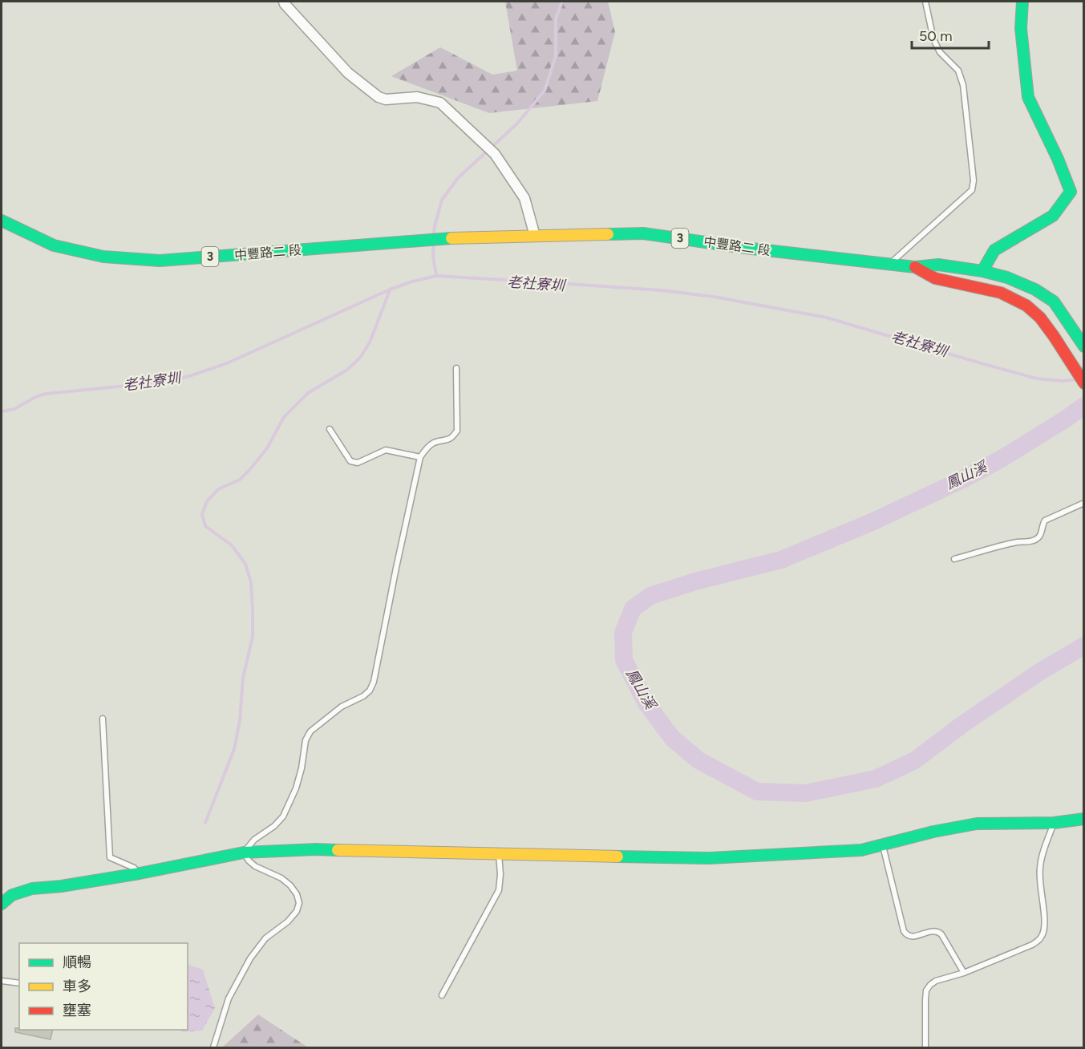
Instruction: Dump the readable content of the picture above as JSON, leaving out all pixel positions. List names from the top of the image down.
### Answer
{
  "streets": {
    "street": ["3", "中豐路二 段"]
  },
  "water": ["老社寮圳", "鳳山溪"],
  "legend": ["順暢", "車多", "壅塞"],
  "scale_bar": "50 m"
}
